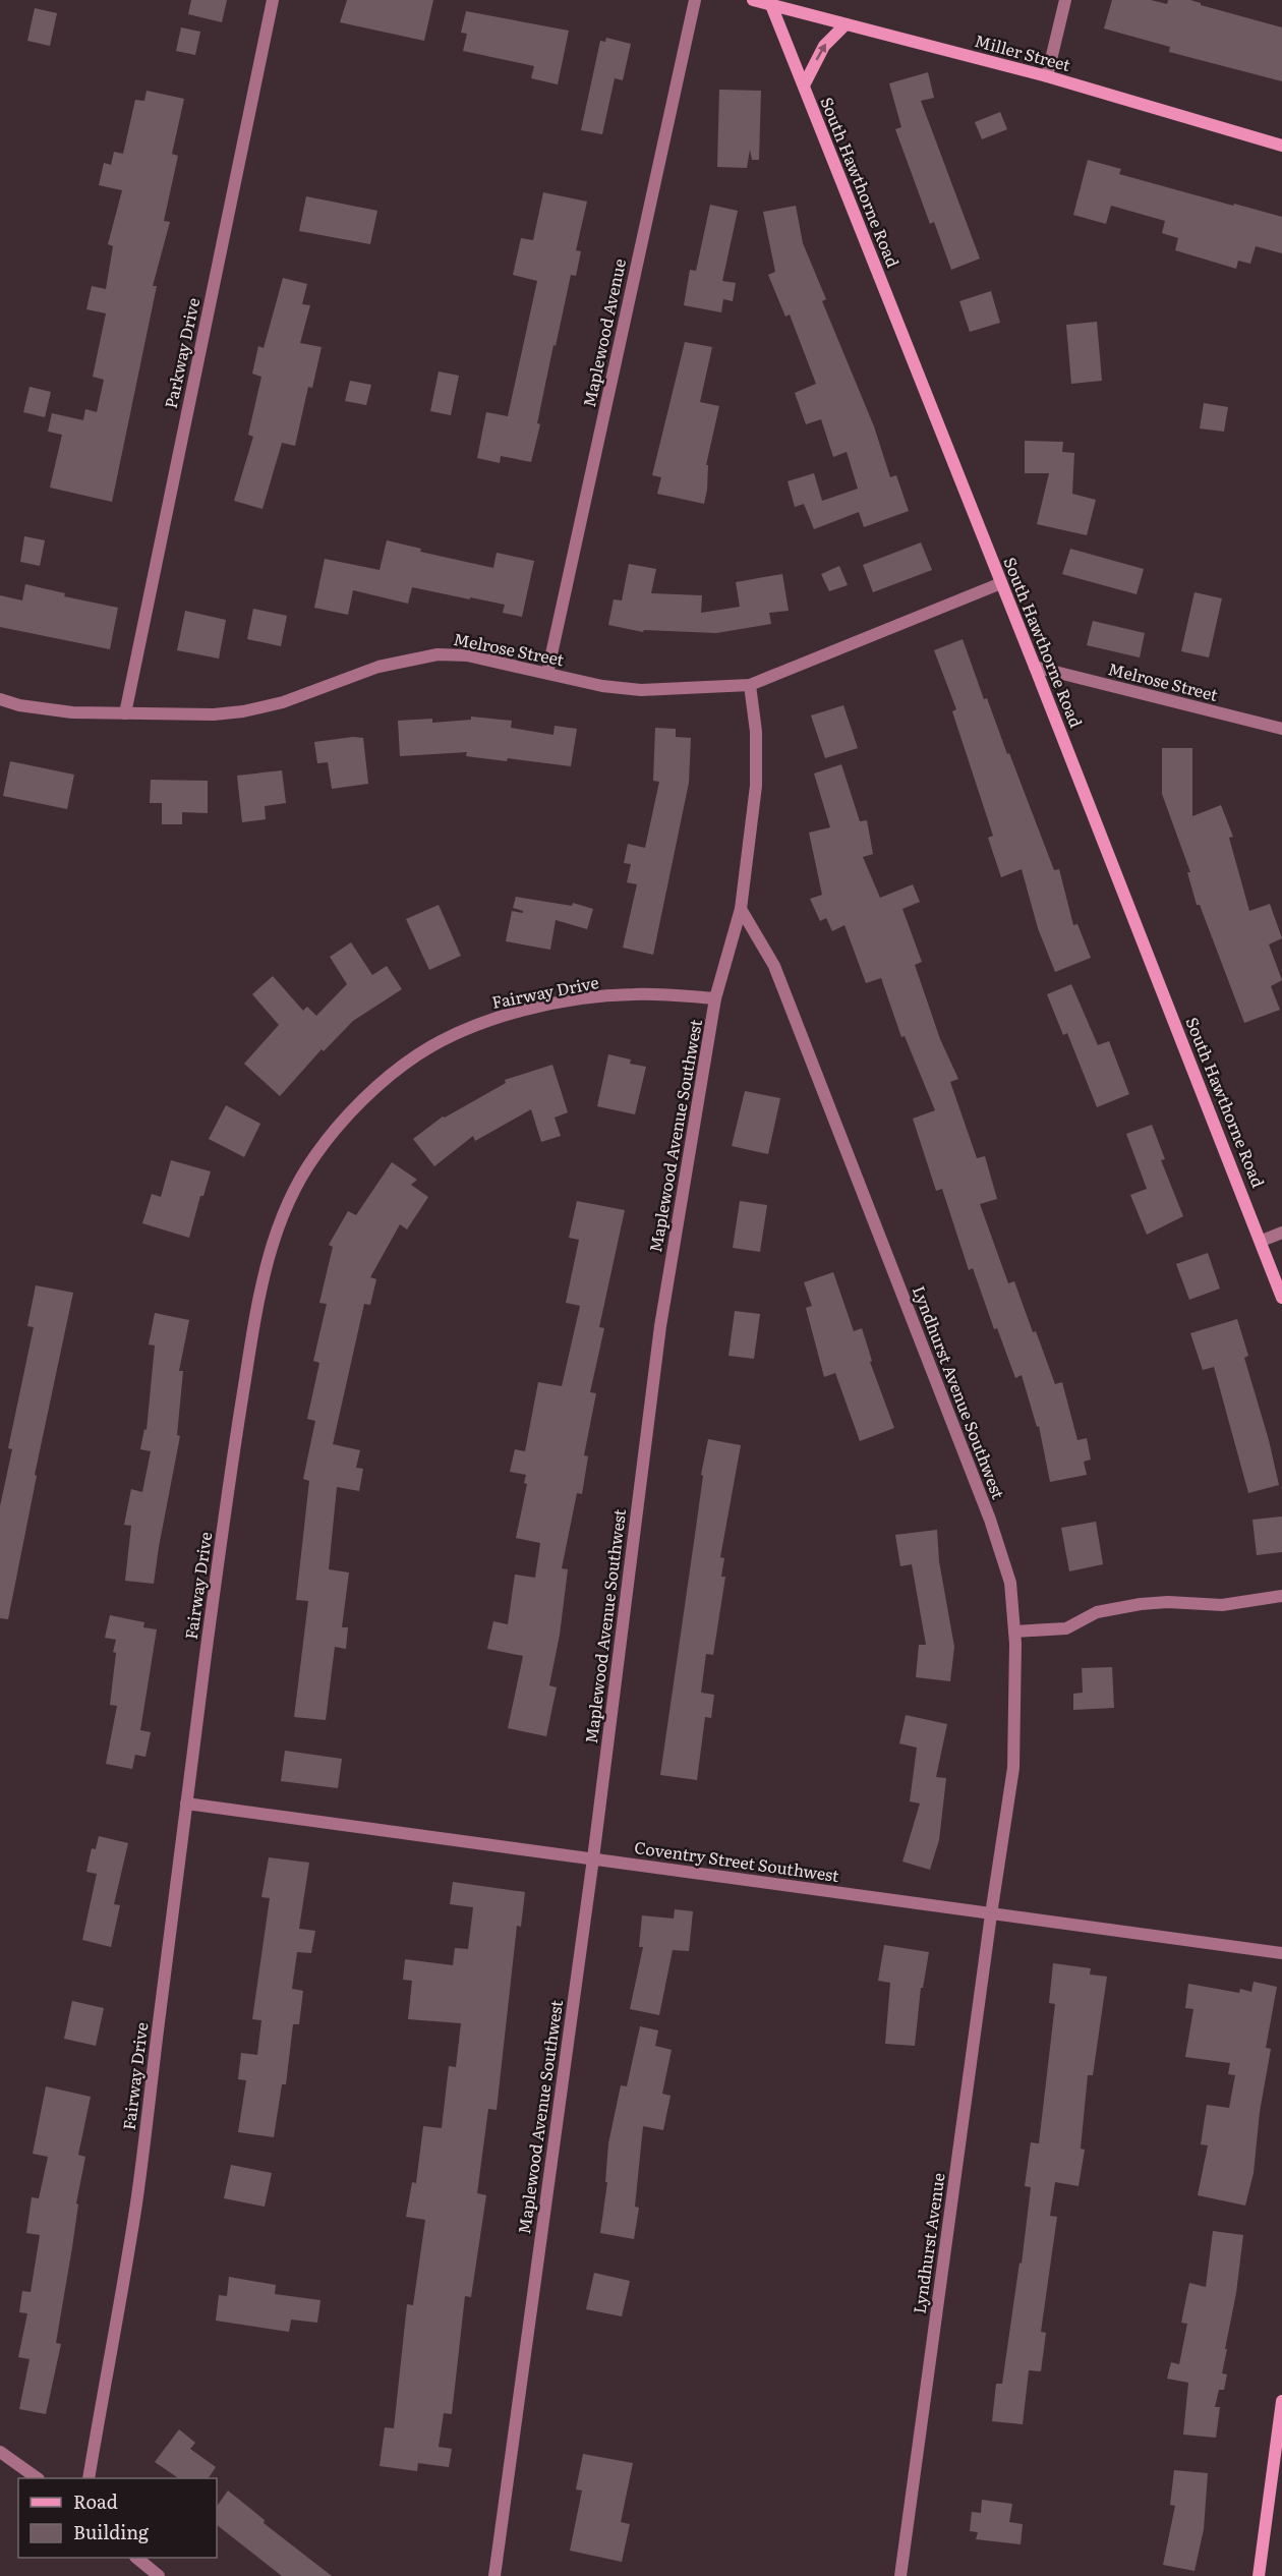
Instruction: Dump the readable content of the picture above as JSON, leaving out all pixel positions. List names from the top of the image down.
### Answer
{
  "streets": {
    "main road": ["Miller Street", "South Hawthorne Road"],
    "street": [
      "Maplewood Avenue",
      "Parkway Drive",
      "Melrose Street",
      "Fairway Drive",
      "Maplewood Avenue Southwest",
      "Lyndhurst Avenue Southwest",
      "Coventry Street Southwest",
      "Lyndhurst Avenue"
    ]
  },
  "crossings": [
    ["Miller Street", "South Hawthorne Road"],
    ["South Hawthorne Road", "Melrose Street"],
    ["Maplewood Avenue", "Melrose Street"],
    ["Parkway Drive", "Melrose Street"],
    ["Melrose Street", "Maplewood Avenue Southwest"],
    ["Fairway Drive", "Maplewood Avenue Southwest"],
    ["Fairway Drive", "Coventry Street Southwest"],
    ["Maplewood Avenue Southwest", "Lyndhurst Avenue Southwest"],
    ["Maplewood Avenue Southwest", "Coventry Street Southwest"],
    ["Lyndhurst Avenue Southwest", "Coventry Street Southwest"],
    ["Lyndhurst Avenue Southwest", "Lyndhurst Avenue"],
    ["Coventry Street Southwest", "Lyndhurst Avenue"]
  ],
  "legend": ["Road", "Building"]
}
